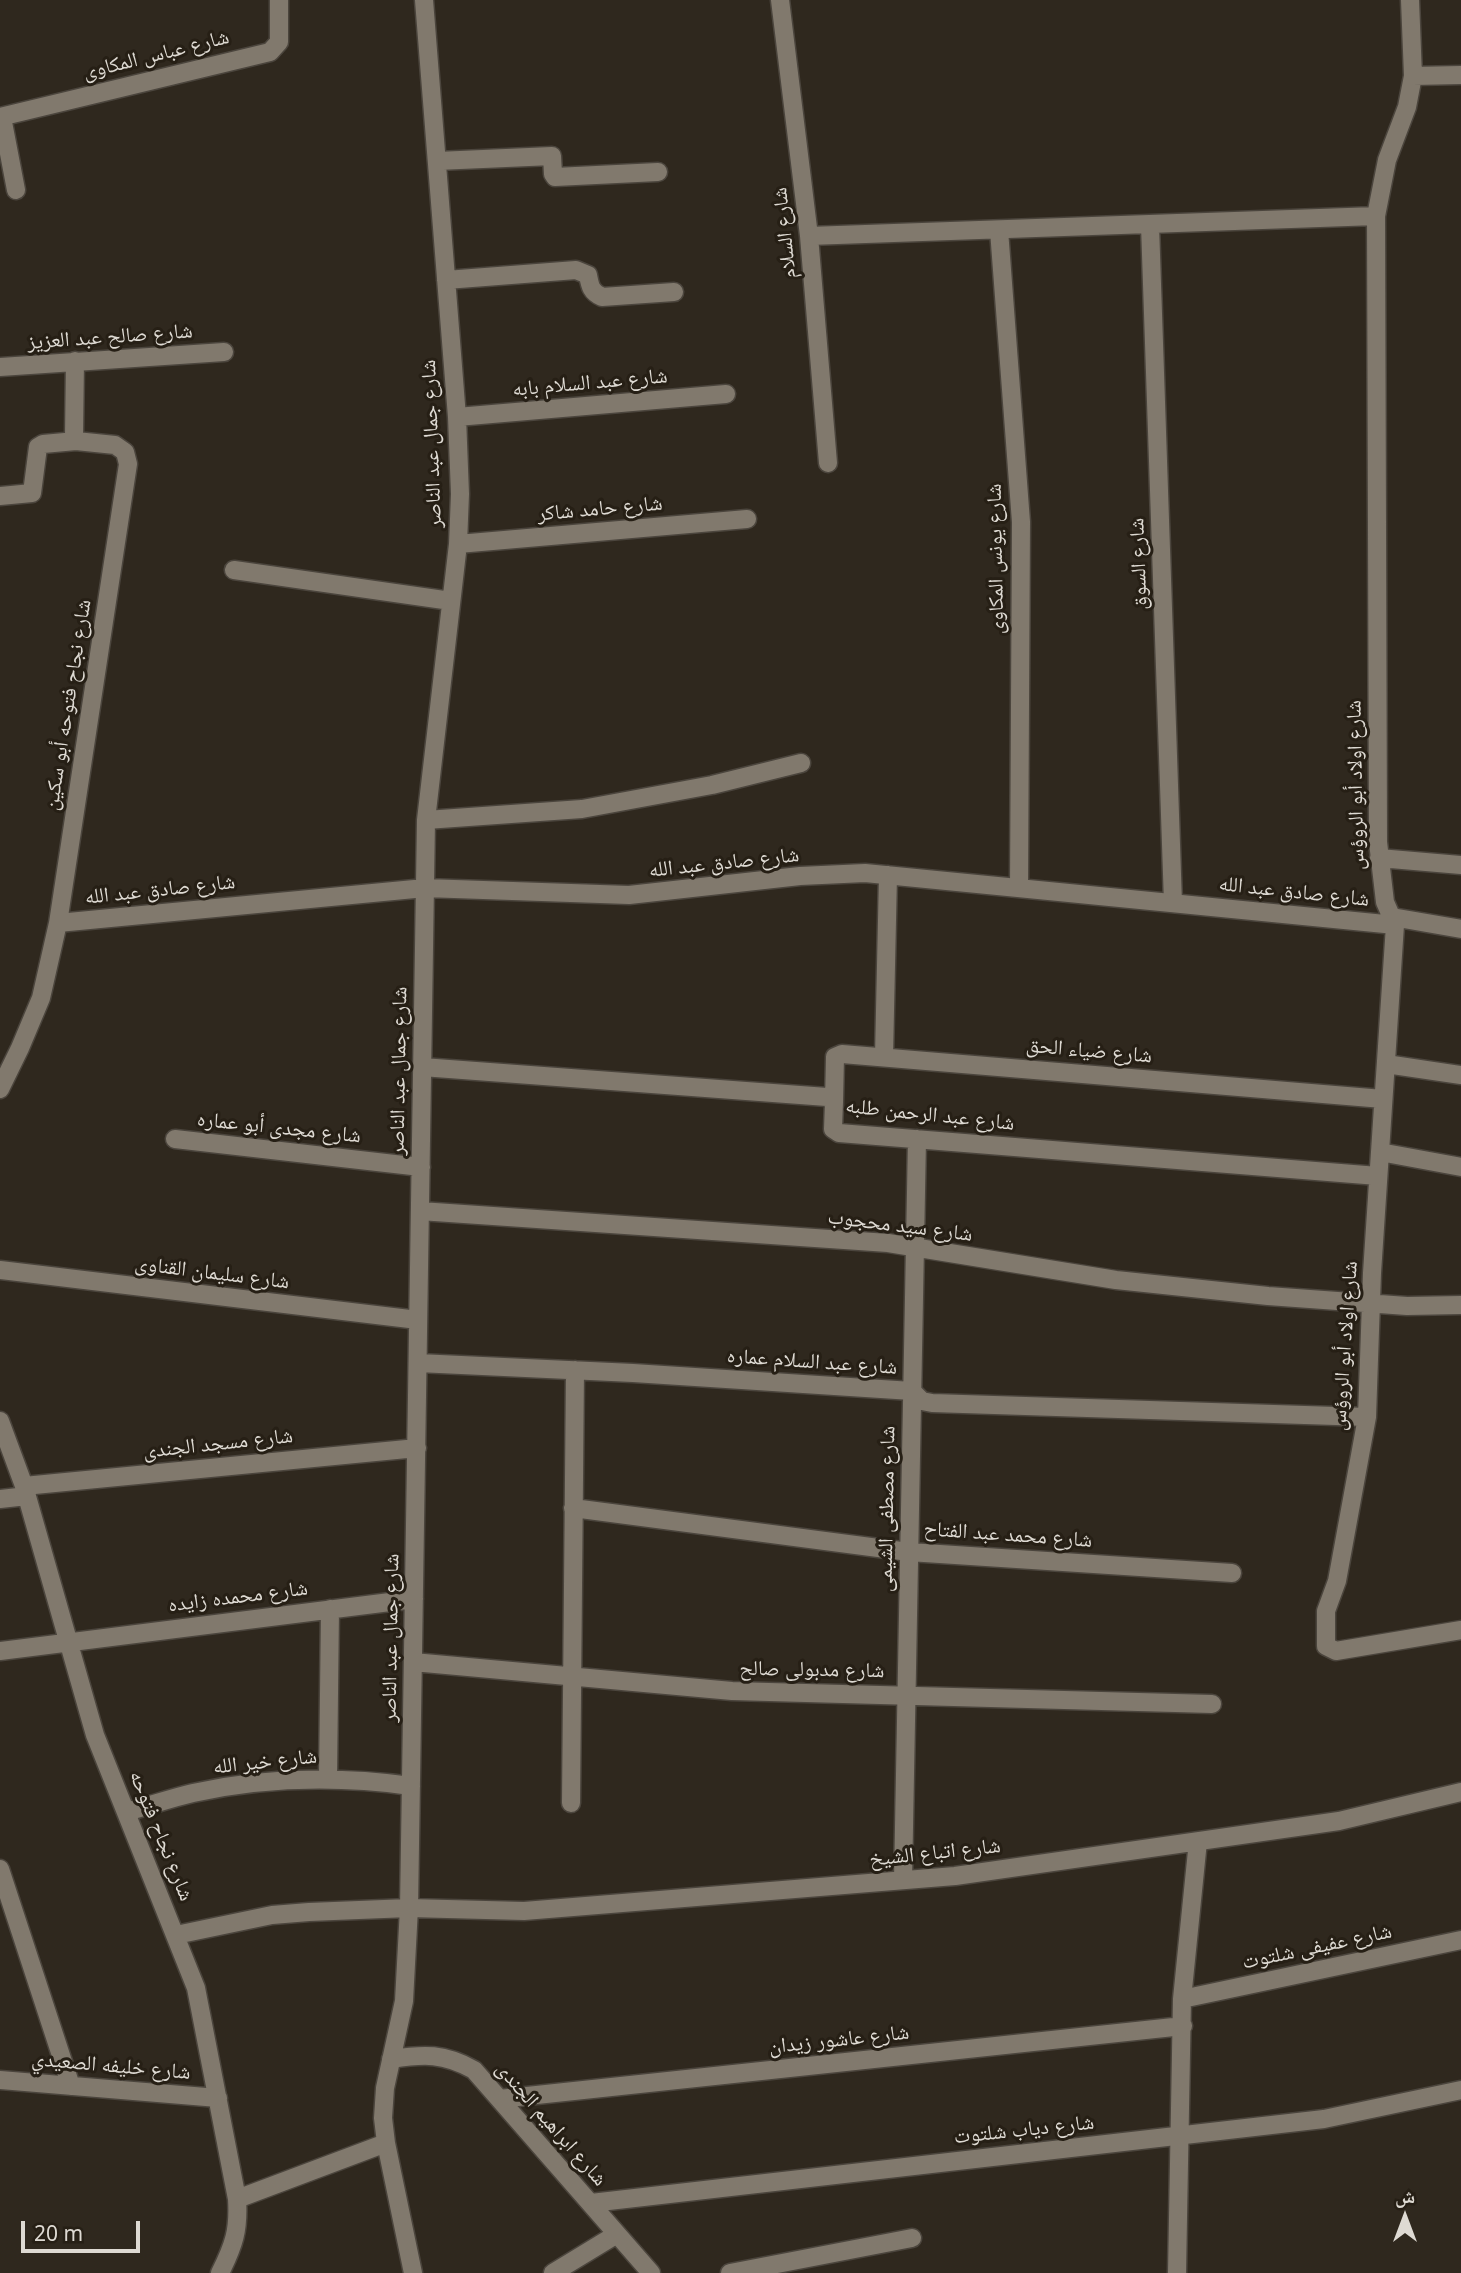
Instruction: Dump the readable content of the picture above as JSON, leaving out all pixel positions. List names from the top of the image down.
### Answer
{
  "streets": {
    "street": [
      "شارع عباس المكاوى",
      "شارع السلام",
      "شارع صالح عبد العزيز",
      "شارع عبد السلام بابه",
      "شارع جمال عبد الناصر",
      "شارع حامد شاكر",
      "شارع يونس المكاوى",
      "شارع السوق",
      "شارع نجاح فتوحه أبو سكين",
      "شارع اولاد أبو الروؤس",
      "شارع صادق عبد الله",
      "شارع ضياء الحق",
      "شارع عبد الرحمن طلبه",
      "شارع مجدى أبو عماره",
      "شارع سيد محجوب",
      "شارع سليمان القناوى",
      "شارع عبد السلام عماره",
      "شارع مسجد الجندى",
      "شارع مصطفى الشيمى",
      "شارع محمد عبد الفتاح",
      "شارع محمده زايده",
      "شارع مدبولى صالح",
      "شارع خير الله",
      "شارع نجاح فتوحه",
      "شارع اتباع الشيخ",
      "شارع عفيفى شلتوت",
      "شارع عاشور زيدان",
      "شارع خليفه الصعيدي",
      "شارع ابراهيم الجندى",
      "شارع دياب شلتوت"
    ]
  },
  "crossings": [
    ["شارع عبد السلام بابه", "شارع جمال عبد الناصر"],
    ["شارع جمال عبد الناصر", "شارع حامد شاكر"],
    ["شارع جمال عبد الناصر", "شارع صادق عبد الله"],
    ["شارع جمال عبد الناصر", "شارع عبد الرحمن طلبه"],
    ["شارع جمال عبد الناصر", "شارع مجدى أبو عماره"],
    ["شارع جمال عبد الناصر", "شارع سيد محجوب"],
    ["شارع جمال عبد الناصر", "شارع سليمان القناوى"],
    ["شارع جمال عبد الناصر", "شارع عبد السلام عماره"],
    ["شارع جمال عبد الناصر", "شارع مسجد الجندى"],
    ["شارع جمال عبد الناصر", "شارع محمده زايده"],
    ["شارع جمال عبد الناصر", "شارع مدبولى صالح"],
    ["شارع جمال عبد الناصر", "شارع خير الله"],
    ["شارع جمال عبد الناصر", "شارع اتباع الشيخ"],
    ["شارع جمال عبد الناصر", "شارع ابراهيم الجندى"],
    ["شارع يونس المكاوى", "شارع صادق عبد الله"],
    ["شارع السوق", "شارع صادق عبد الله"],
    ["شارع نجاح فتوحه أبو سكين", "شارع صادق عبد الله"],
    ["شارع اولاد أبو الروؤس", "شارع صادق عبد الله"],
    ["شارع اولاد أبو الروؤس", "شارع ضياء الحق"],
    ["شارع اولاد أبو الروؤس", "شارع عبد الرحمن طلبه"],
    ["شارع اولاد أبو الروؤس", "شارع سيد محجوب"],
    ["شارع اولاد أبو الروؤس", "شارع عبد السلام عماره"],
    ["شارع ضياء الحق", "شارع عبد الرحمن طلبه"],
    ["شارع عبد الرحمن طلبه", "شارع مصطفى الشيمى"],
    ["شارع سيد محجوب", "شارع مصطفى الشيمى"],
    ["شارع عبد السلام عماره", "شارع مصطفى الشيمى"],
    ["شارع مسجد الجندى", "شارع نجاح فتوحه"],
    ["شارع مصطفى الشيمى", "شارع محمد عبد الفتاح"],
    ["شارع مصطفى الشيمى", "شارع مدبولى صالح"],
    ["شارع مصطفى الشيمى", "شارع اتباع الشيخ"],
    ["شارع محمده زايده", "شارع نجاح فتوحه"],
    ["شارع خير الله", "شارع نجاح فتوحه"],
    ["شارع نجاح فتوحه", "شارع اتباع الشيخ"],
    ["شارع نجاح فتوحه", "شارع خليفه الصعيدي"],
    ["شارع عاشور زيدان", "شارع ابراهيم الجندى"],
    ["شارع ابراهيم الجندى", "شارع دياب شلتوت"]
  ],
  "scale_bar": "20 m",
  "north": "top"
}
